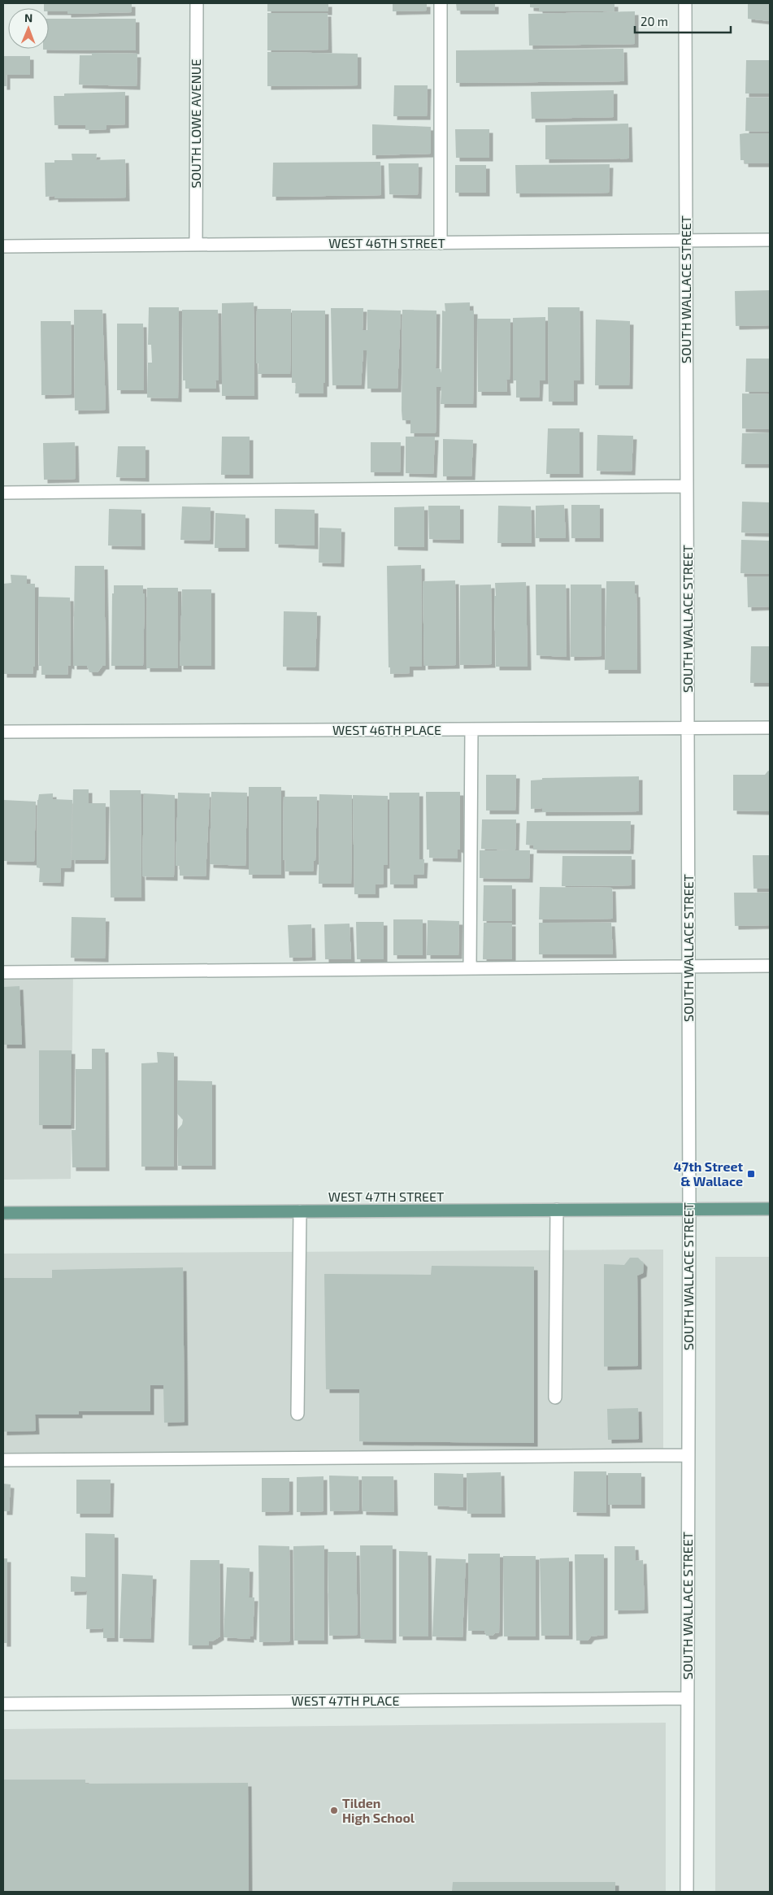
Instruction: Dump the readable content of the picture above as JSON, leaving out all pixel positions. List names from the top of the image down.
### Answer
{
  "streets": {
    "main road": ["WEST 47TH STREET"],
    "street": [
      "SOUTH LOWE AVENUE",
      "WEST 46TH STREET",
      "SOUTH WALLACE STREET",
      "WEST 46TH PLACE",
      "WEST 47TH PLACE"
    ]
  },
  "crossings": [
    ["SOUTH LOWE AVENUE", "WEST 46TH STREET"],
    ["WEST 46TH STREET", "SOUTH WALLACE STREET"],
    ["SOUTH WALLACE STREET", "WEST 46TH PLACE"],
    ["SOUTH WALLACE STREET", "WEST 47TH STREET"],
    ["SOUTH WALLACE STREET", "WEST 47TH PLACE"]
  ],
  "places": {
    "transit": ["47th Street & Wallace"],
    "other": ["Tilden High School"]
  },
  "scale_bar": "20 m",
  "north": "top"
}
